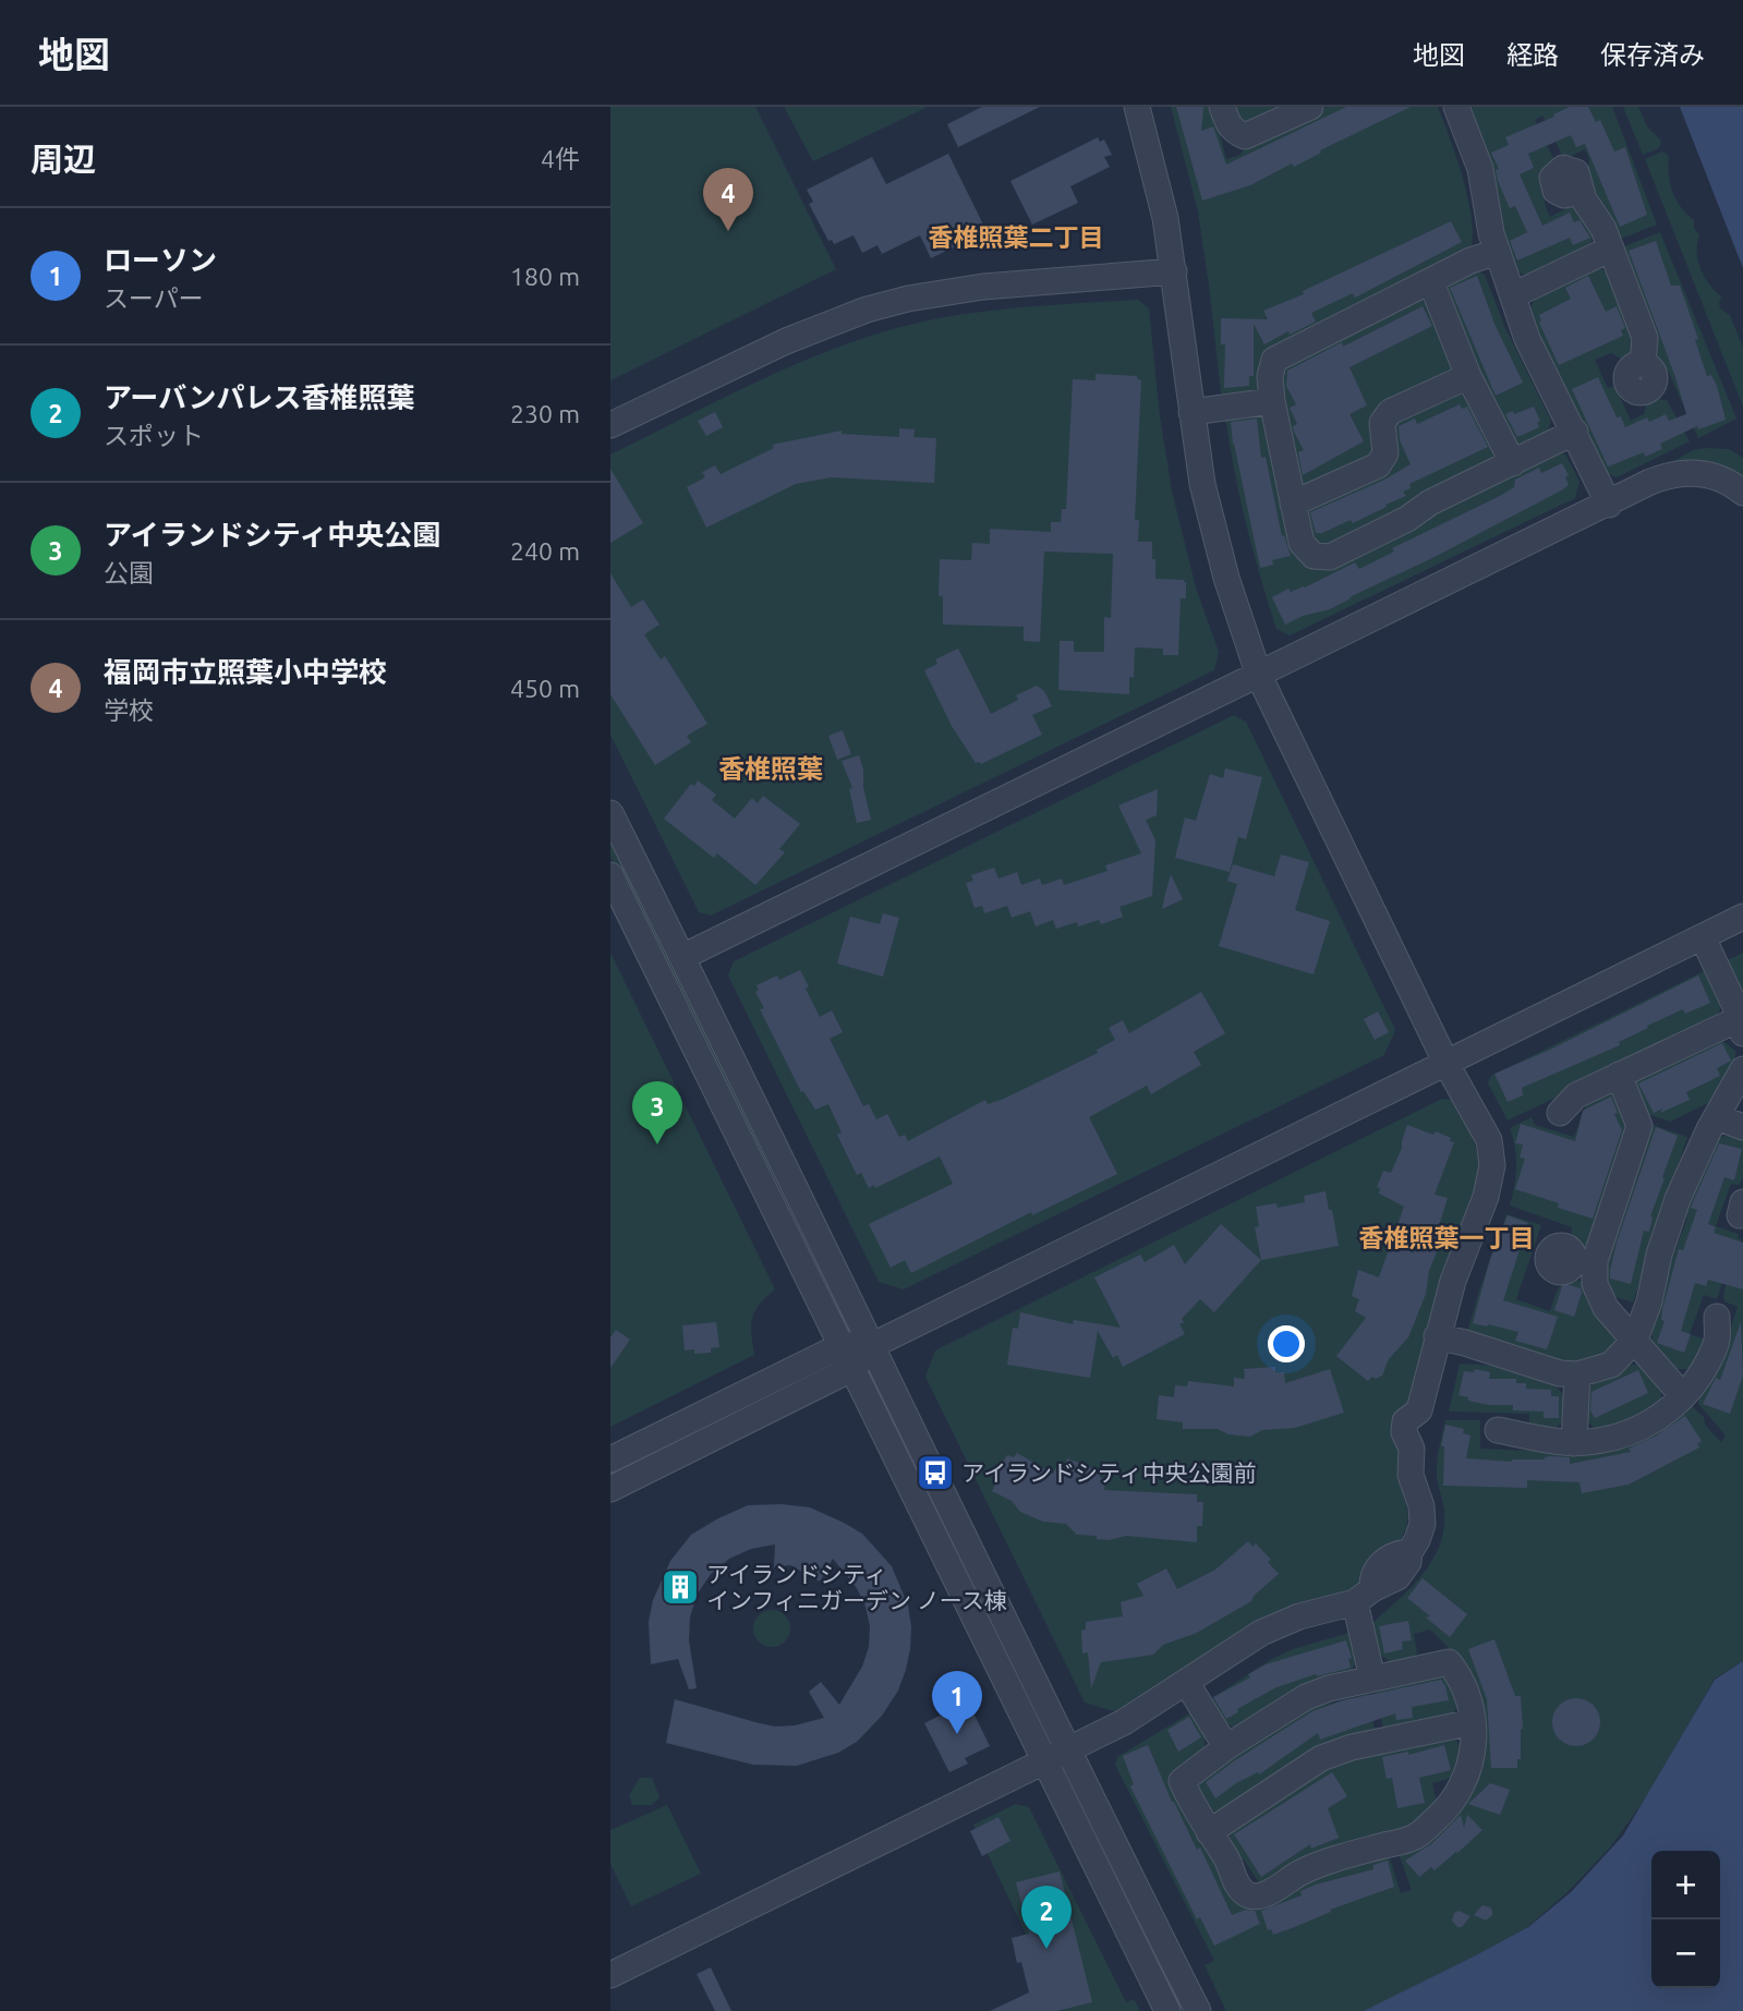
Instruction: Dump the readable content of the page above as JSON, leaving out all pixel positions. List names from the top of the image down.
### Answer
{
  "districts": ["香椎照葉二丁目", "香椎照葉", "香椎照葉一丁目"],
  "places": {
    "bus stop": ["アイランドシティ中央公園前"],
    "building": ["アイランドシティ インフィニガーデン ノース棟"]
  },
  "page": {
    "header": "地図",
    "nav": ["地図", "経路", "保存済み"],
    "heading": ["周辺", "4件"],
    "pins": [
      "4",
      "3",
      "1",
      "2"
    ],
    "list": [
      {
        "mark": "1",
        "name": "ローソン",
        "note": "スーパー",
        "value": "180 m"
      },
      {
        "mark": "2",
        "name": "アーバンパレス香椎照葉",
        "note": "スポット",
        "value": "230 m"
      },
      {
        "mark": "3",
        "name": "アイランドシティ中央公園",
        "note": "公園",
        "value": "240 m"
      },
      {
        "mark": "4",
        "name": "福岡市立照葉小中学校",
        "note": "学校",
        "value": "450 m"
      }
    ],
    "map_buttons": ["+", "−"]
  }
}
